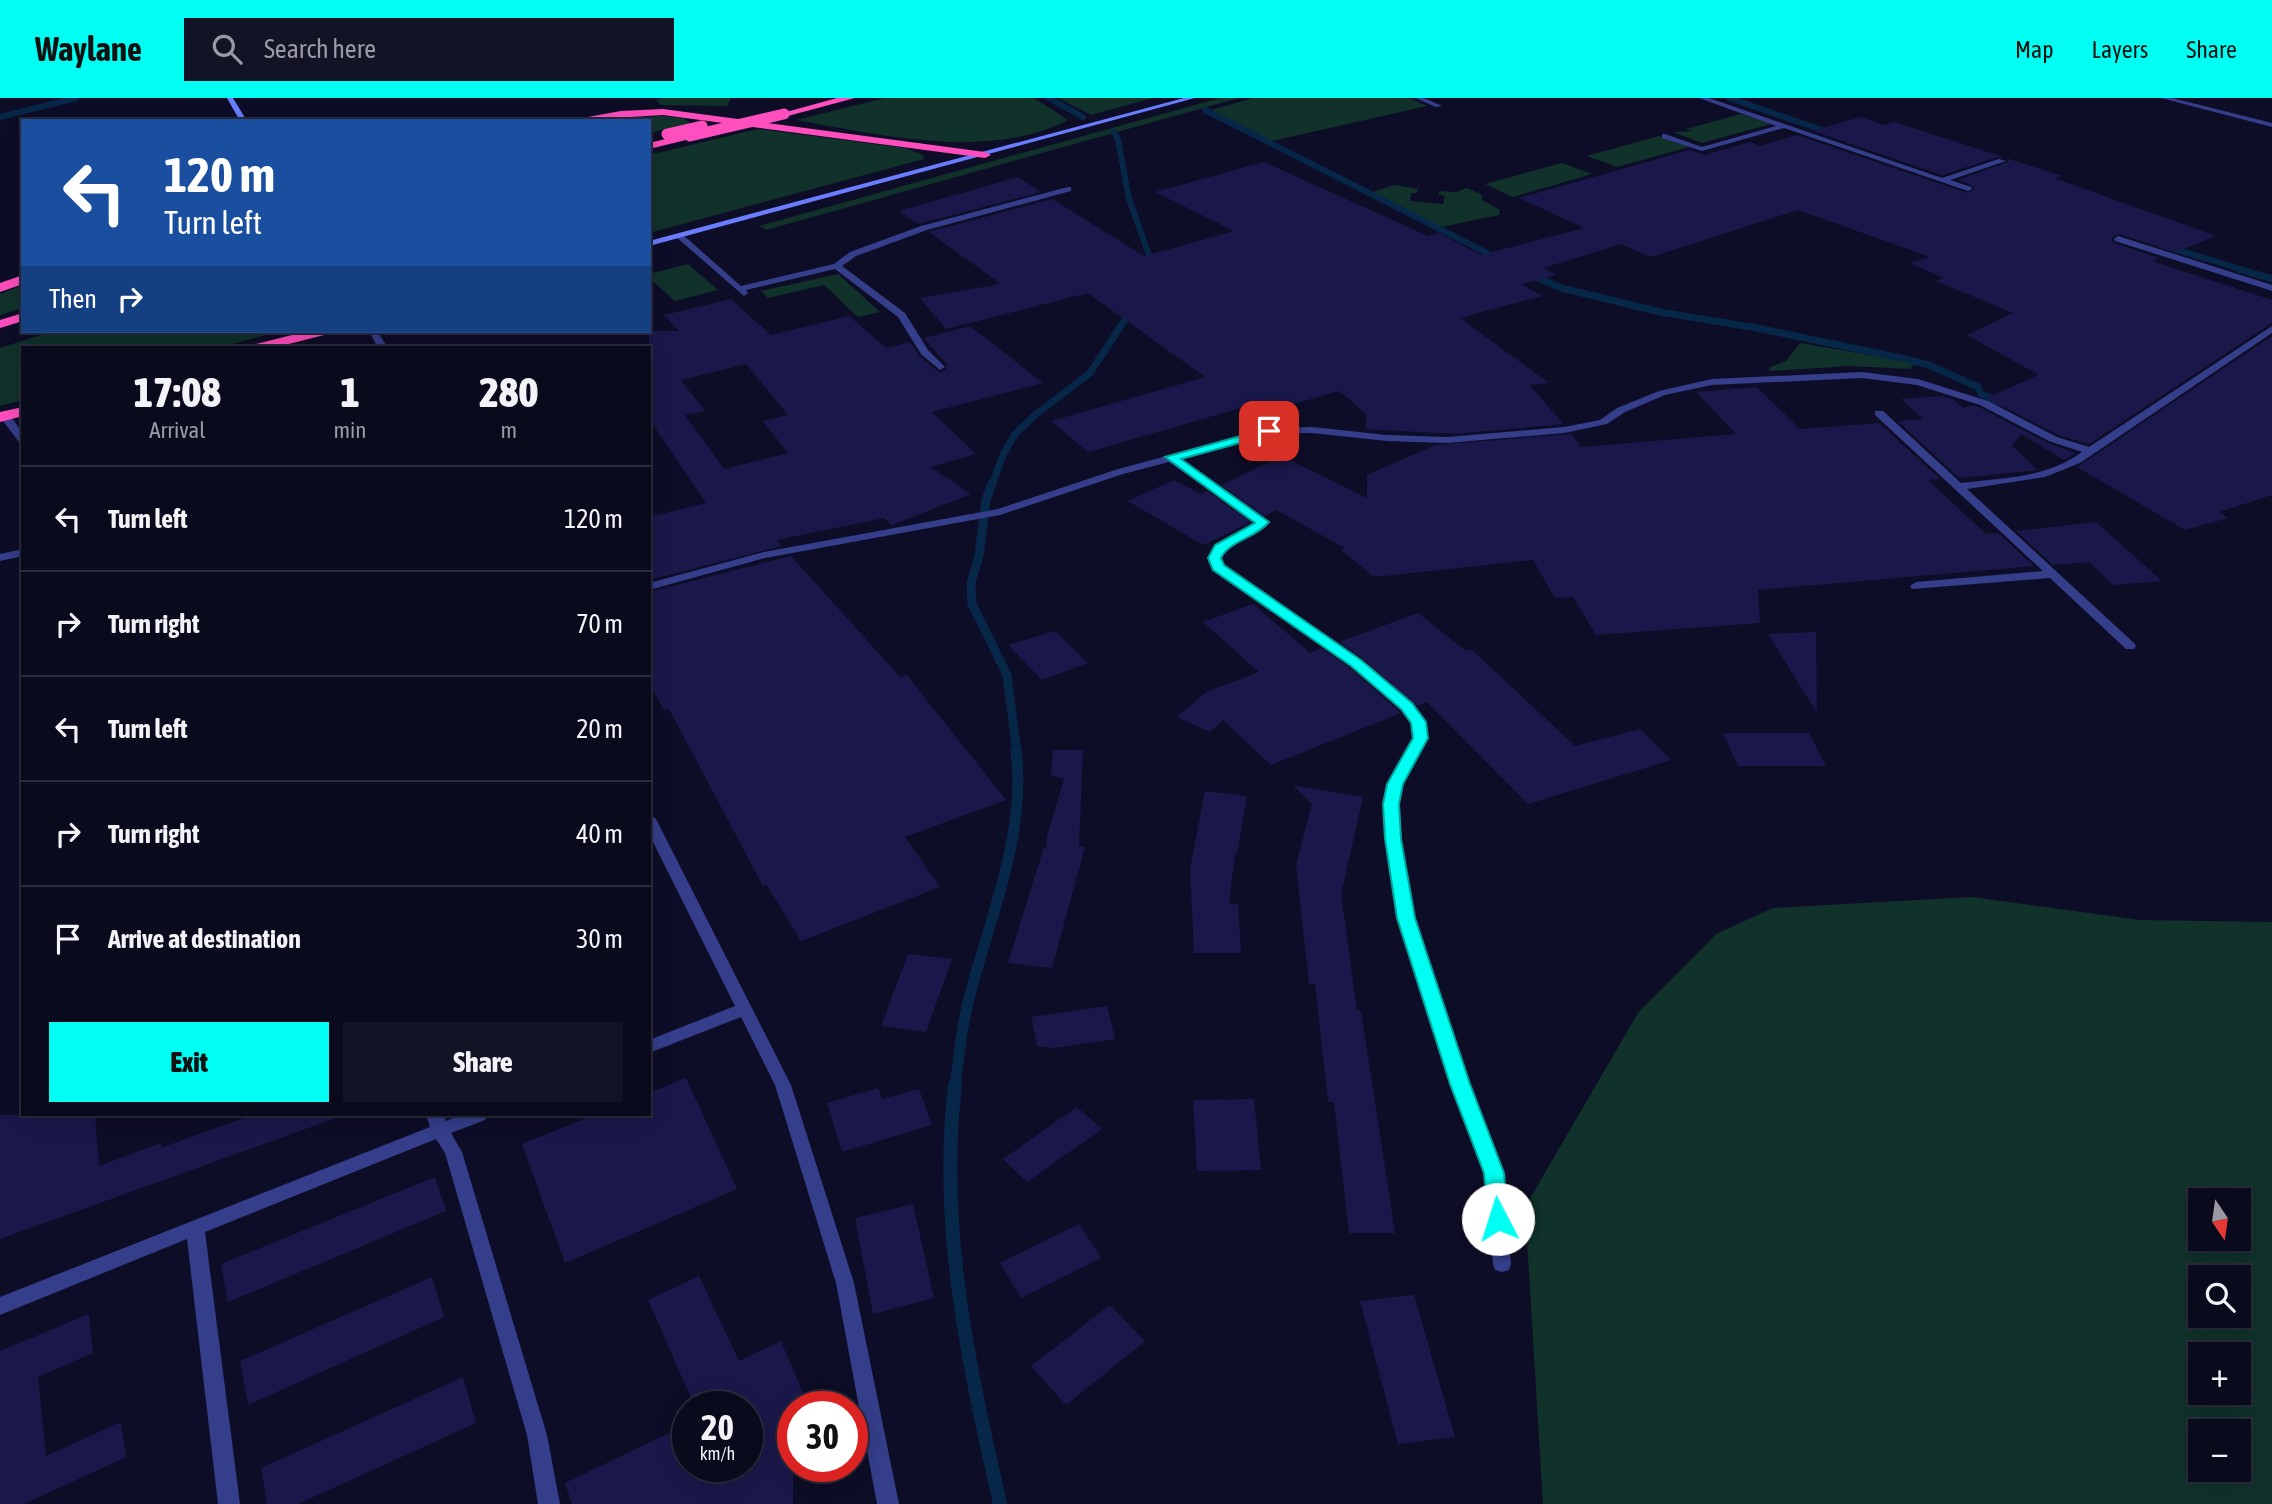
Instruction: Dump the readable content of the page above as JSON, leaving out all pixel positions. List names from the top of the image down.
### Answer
{
  "north": "bottom",
  "page": {
    "header": "Waylane",
    "search": "Search here",
    "nav": ["Map", "Layers", "Share"],
    "turn": ["120 m", "Turn left"],
    "then": "Then",
    "eta": [
      "17:08",
      "Arrival",
      "1",
      "min",
      "280",
      "m"
    ],
    "list": [
      {
        "name": "Turn left",
        "value": "120 m"
      },
      {
        "name": "Turn right",
        "value": "70 m"
      },
      {
        "name": "Turn left",
        "value": "20 m"
      },
      {
        "name": "Turn right",
        "value": "40 m"
      },
      {
        "name": "Arrive at destination",
        "value": "30 m"
      }
    ],
    "buttons": ["Exit", "Share"],
    "map_buttons": ["+", "−"],
    "speed": "20 km/h",
    "limit": "30"
  }
}
